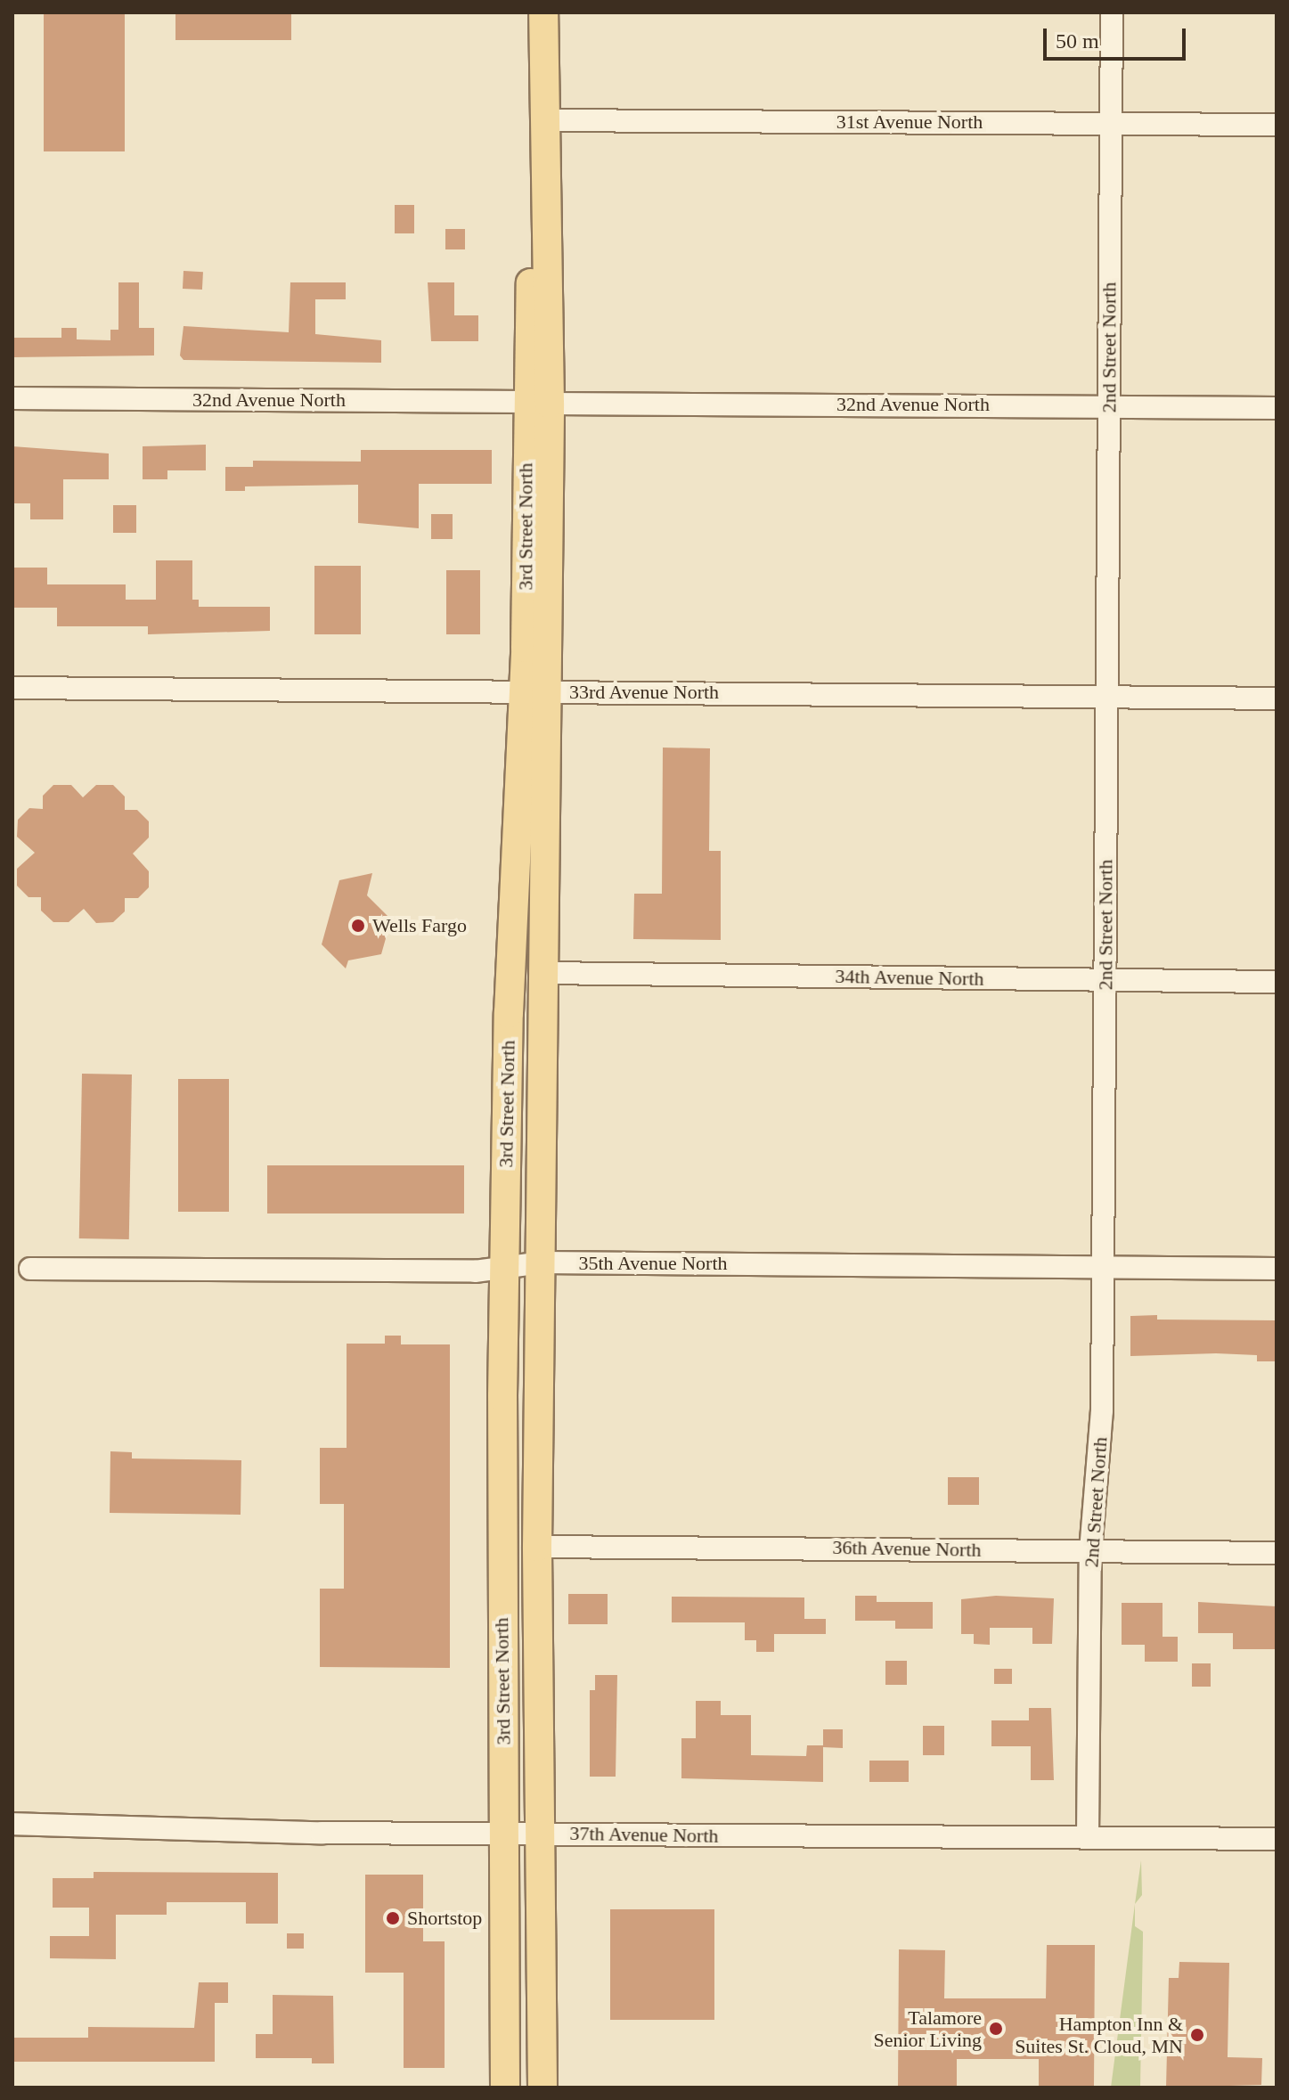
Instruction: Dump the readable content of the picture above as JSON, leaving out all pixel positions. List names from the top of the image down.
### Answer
{
  "streets": {
    "main road": ["3rd Street North"],
    "street": [
      "31st Avenue North",
      "2nd Street North",
      "32nd Avenue North",
      "33rd Avenue North",
      "34th Avenue North",
      "35th Avenue North",
      "36th Avenue North",
      "37th Avenue North"
    ]
  },
  "crossings": [
    ["31st Avenue North", "2nd Street North"],
    ["31st Avenue North", "3rd Street North"],
    ["2nd Street North", "32nd Avenue North"],
    ["2nd Street North", "33rd Avenue North"],
    ["2nd Street North", "34th Avenue North"],
    ["2nd Street North", "35th Avenue North"],
    ["2nd Street North", "36th Avenue North"],
    ["2nd Street North", "37th Avenue North"],
    ["32nd Avenue North", "3rd Street North"],
    ["3rd Street North", "33rd Avenue North"],
    ["3rd Street North", "34th Avenue North"],
    ["3rd Street North", "35th Avenue North"],
    ["3rd Street North", "36th Avenue North"],
    ["3rd Street North", "37th Avenue North"]
  ],
  "places": [
    "Wells Fargo",
    "Shortstop",
    "Talamore Senior Living",
    "Hampton Inn & Suites St. Cloud, MN"
  ],
  "scale_bar": "50 m"
}
